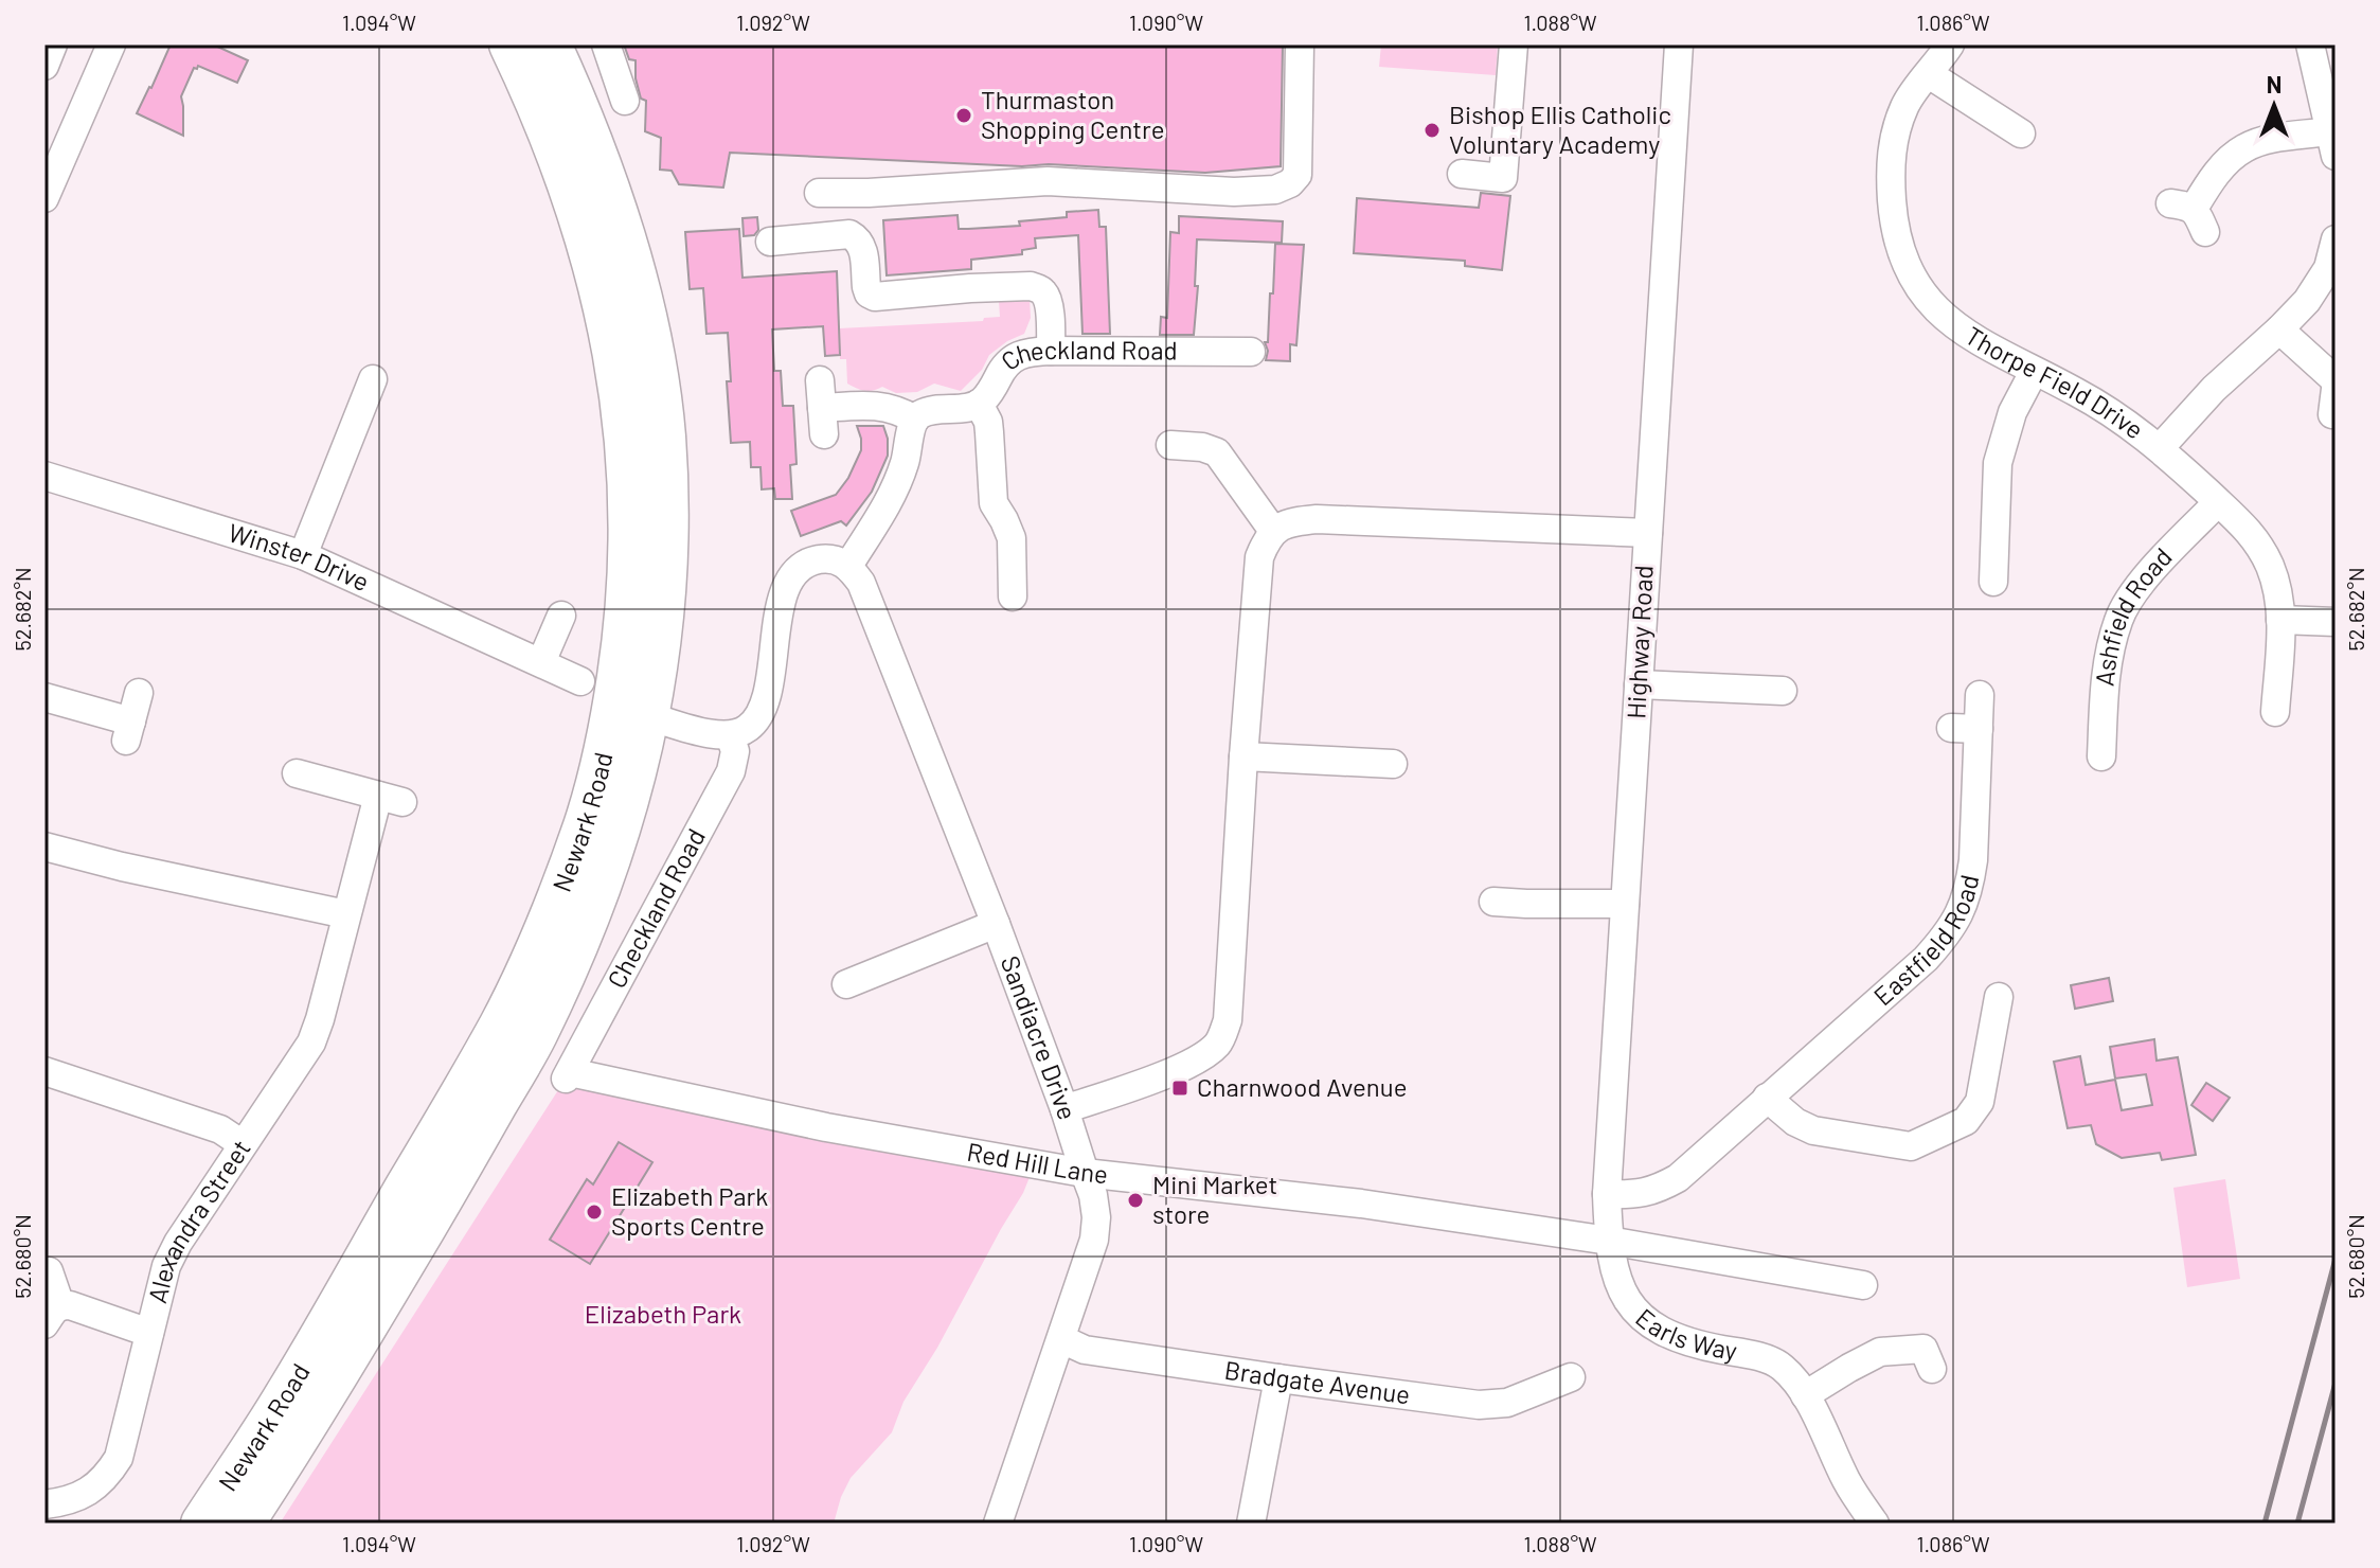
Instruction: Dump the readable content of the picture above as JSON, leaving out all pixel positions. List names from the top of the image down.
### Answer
{
  "streets": {
    "highway": ["Newark Road"],
    "street": [
      "Checkland Road",
      "Thorpe Field Drive",
      "Winster Drive",
      "Ashfield Road",
      "Highway Road",
      "Eastfield Road",
      "Sandiacre Drive",
      "Red Hill Lane",
      "Alexandra Street",
      "Earls Way",
      "Bradgate Avenue"
    ]
  },
  "crossings": [
    ["Checkland Road", "Red Hill Lane"],
    ["Thorpe Field Drive", "Ashfield Road"],
    ["Highway Road", "Eastfield Road"],
    ["Highway Road", "Red Hill Lane"],
    ["Highway Road", "Earls Way"],
    ["Sandiacre Drive", "Red Hill Lane"],
    ["Sandiacre Drive", "Bradgate Avenue"],
    ["Red Hill Lane", "Earls Way"]
  ],
  "parks": ["Elizabeth Park"],
  "places": {
    "other": [
      "Thurmaston Shopping Centre",
      "Bishop Ellis Catholic Voluntary Academy",
      "Mini Market store",
      "Elizabeth Park Sports Centre"
    ],
    "transit": ["Charnwood Avenue"]
  },
  "north": "top",
  "coordinates": [
    "1.094°W",
    "1.092°W",
    "1.090°W",
    "1.088°W",
    "1.086°W",
    "52.682°N",
    "52.680°N"
  ]
}
